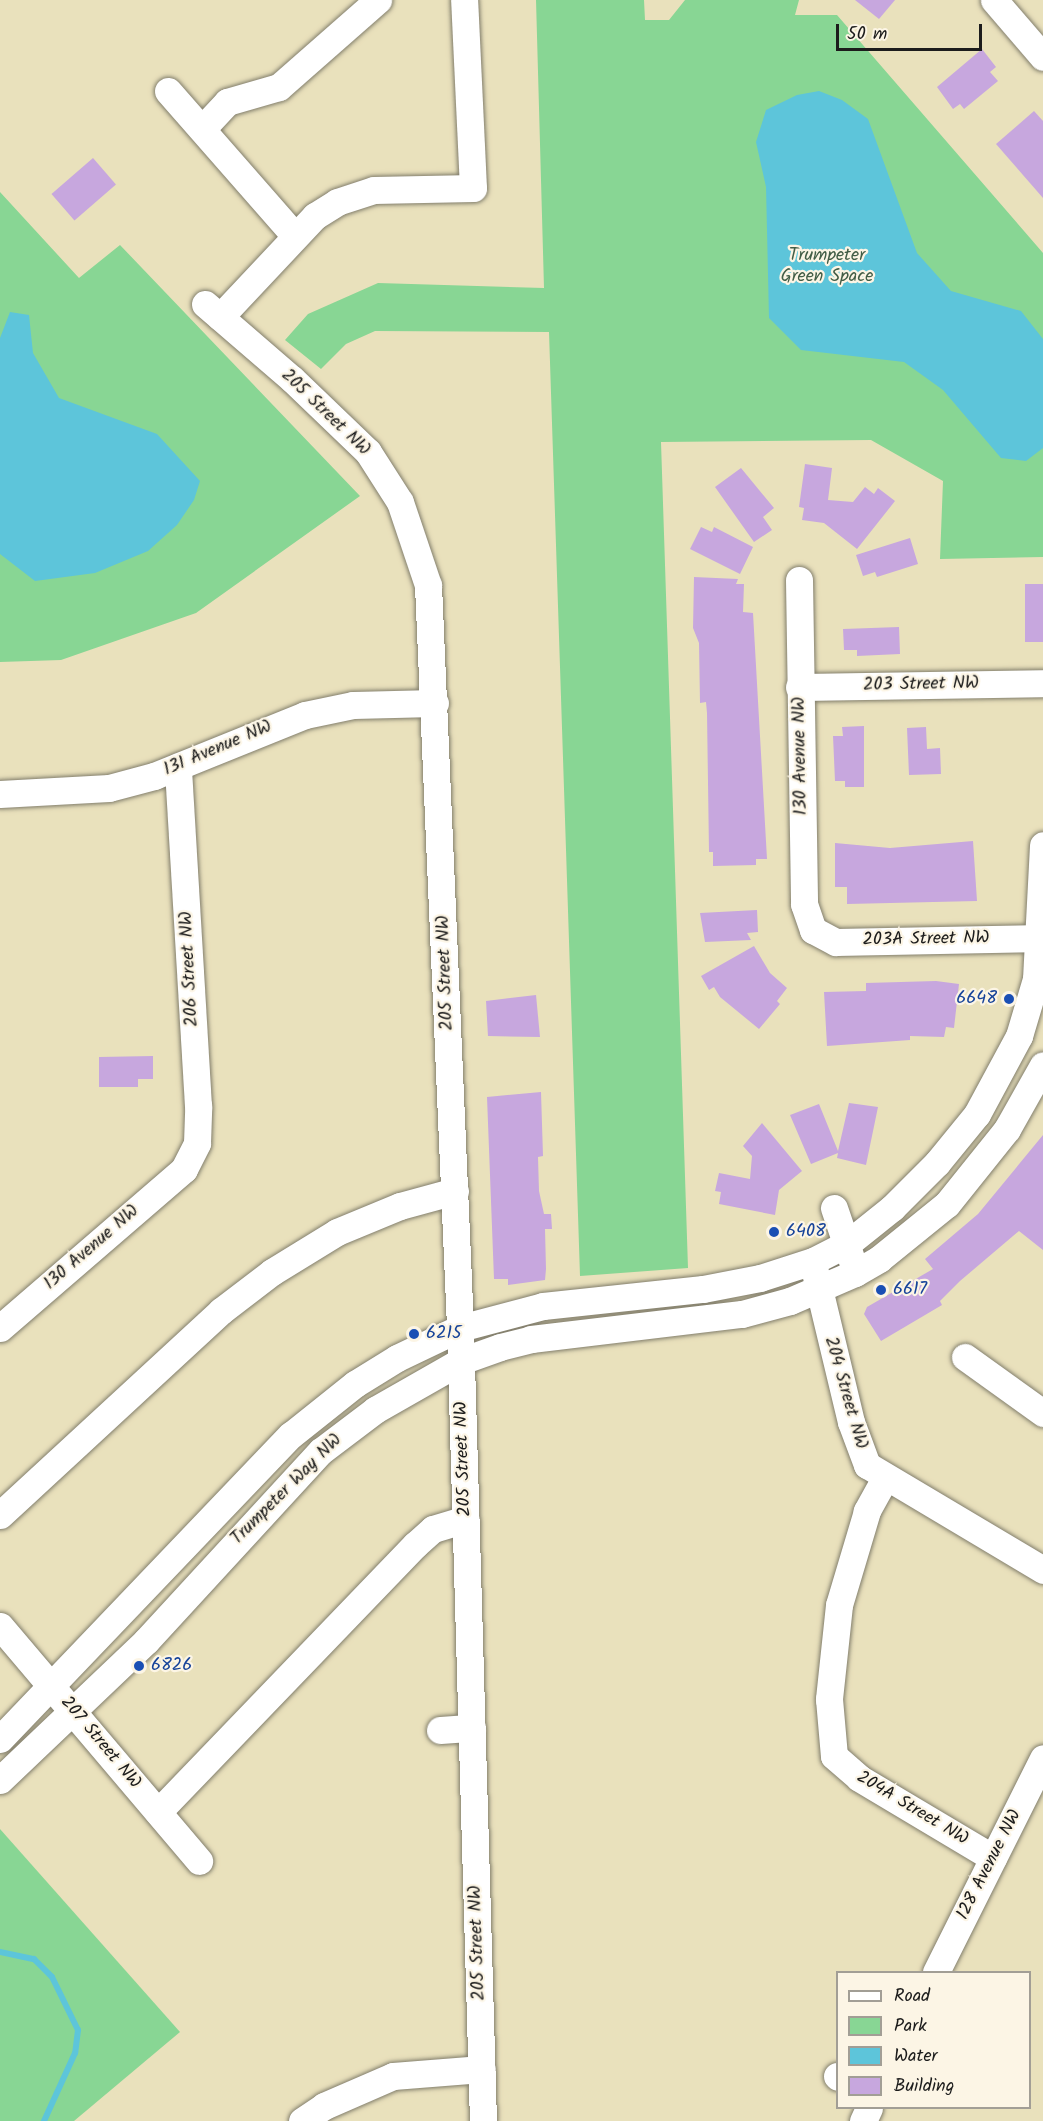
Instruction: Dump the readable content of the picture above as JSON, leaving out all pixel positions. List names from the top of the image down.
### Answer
{
  "streets": {
    "street": [
      "205 Street NW",
      "203 Street NW",
      "131 Avenue NW",
      "130 Avenue NW",
      "203A Street NW",
      "206 Street NW",
      "204 Street NW",
      "Trumpeter Way NW",
      "207 Street NW",
      "204A Street NW",
      "128 Avenue NW"
    ]
  },
  "crossings": [
    ["205 Street NW", "131 Avenue NW"],
    ["205 Street NW", "Trumpeter Way NW"],
    ["203 Street NW", "130 Avenue NW"],
    ["131 Avenue NW", "206 Street NW"],
    ["130 Avenue NW", "203A Street NW"],
    ["130 Avenue NW", "206 Street NW"],
    ["203A Street NW", "Trumpeter Way NW"],
    ["204 Street NW", "Trumpeter Way NW"],
    ["204 Street NW", "204A Street NW"],
    ["Trumpeter Way NW", "207 Street NW"],
    ["204A Street NW", "128 Avenue NW"]
  ],
  "parks": ["Trumpeter Green Space"],
  "places": [
    "6648",
    "6408",
    "6617",
    "6215",
    "6826"
  ],
  "legend": [
    "Road",
    "Park",
    "Water",
    "Building"
  ],
  "scale_bar": "50 m"
}
